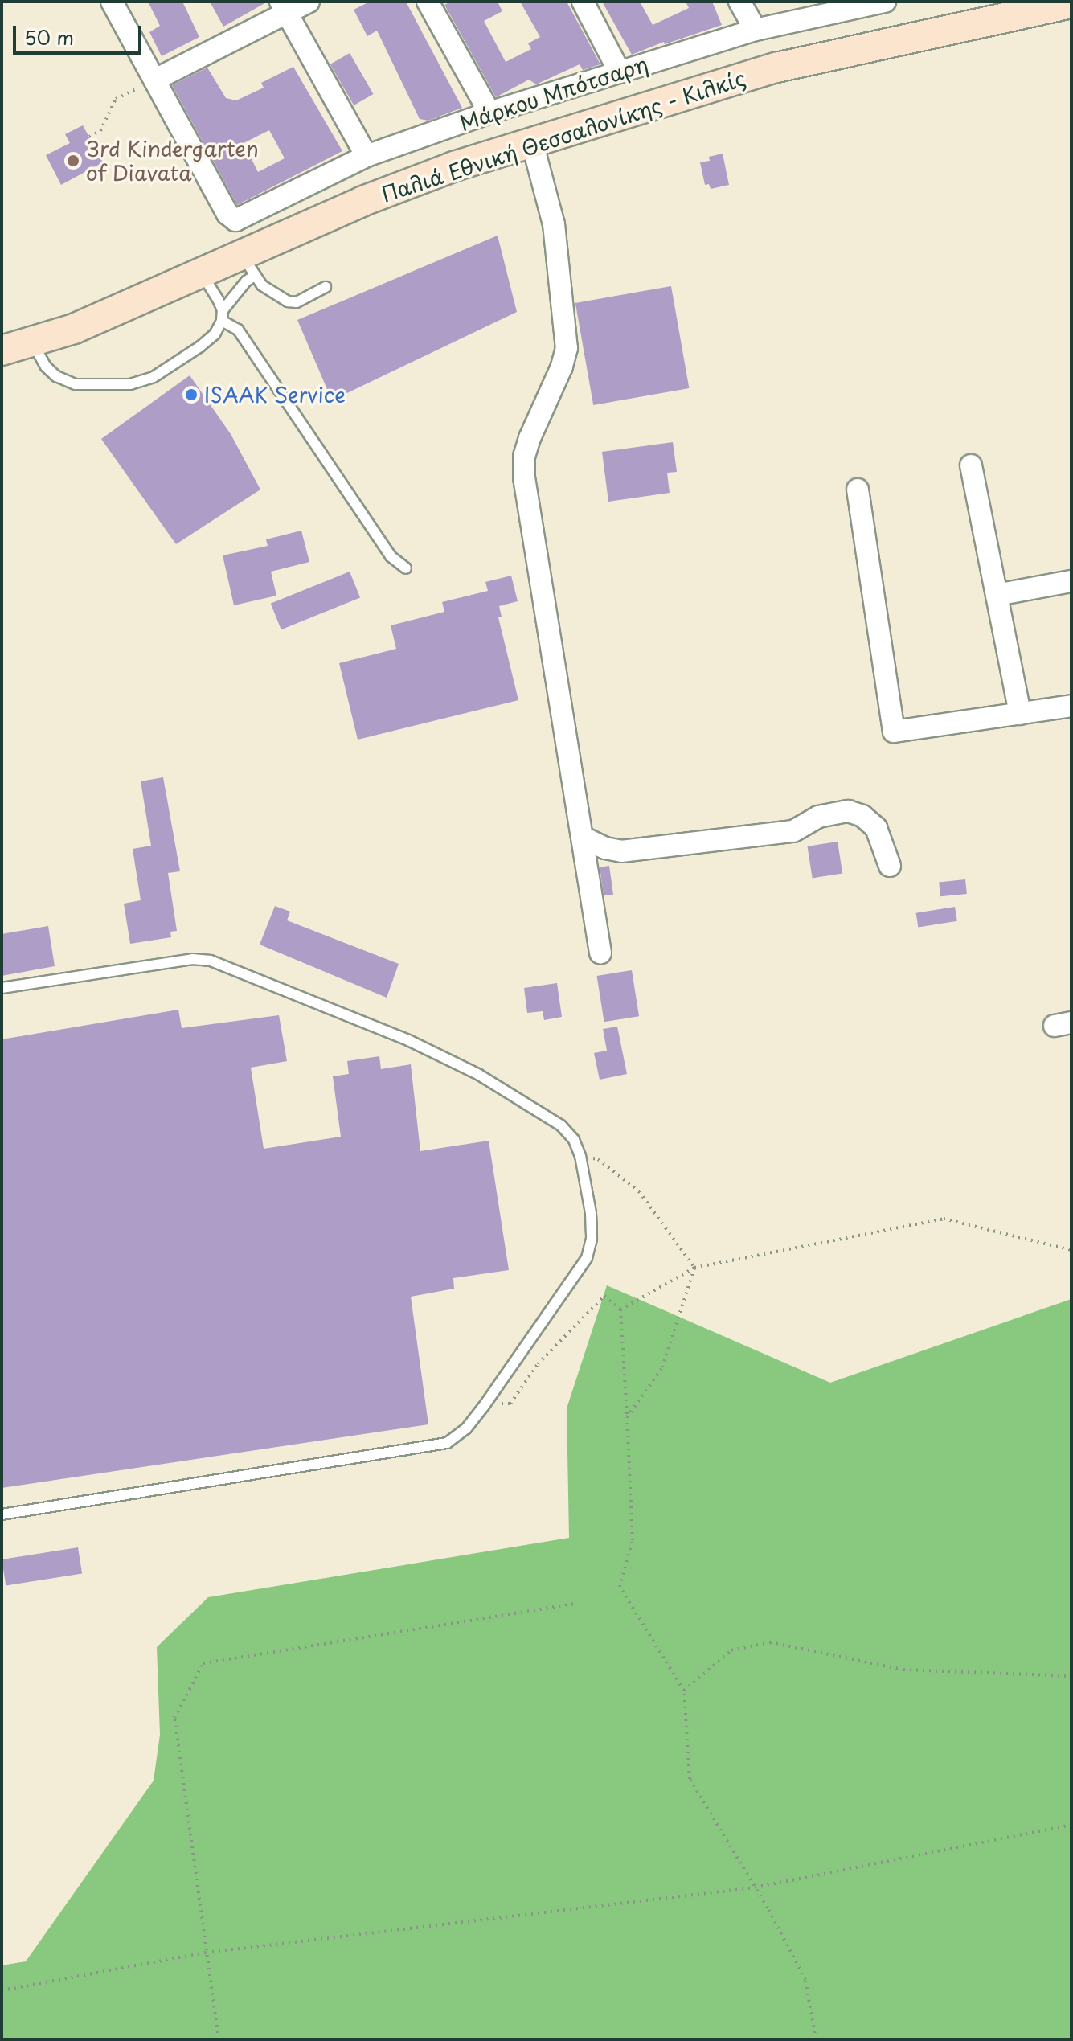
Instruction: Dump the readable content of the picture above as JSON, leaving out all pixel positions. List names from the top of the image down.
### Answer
{
  "streets": {
    "main road": ["Παλιά Εθνική Θεσσαλονίκης - Κιλκίς"],
    "street": ["Μάρκου Μπότσαρη"]
  },
  "places": ["3rd Kindergarten of Diavata", "ISAAK Service"],
  "scale_bar": "50 m"
}
